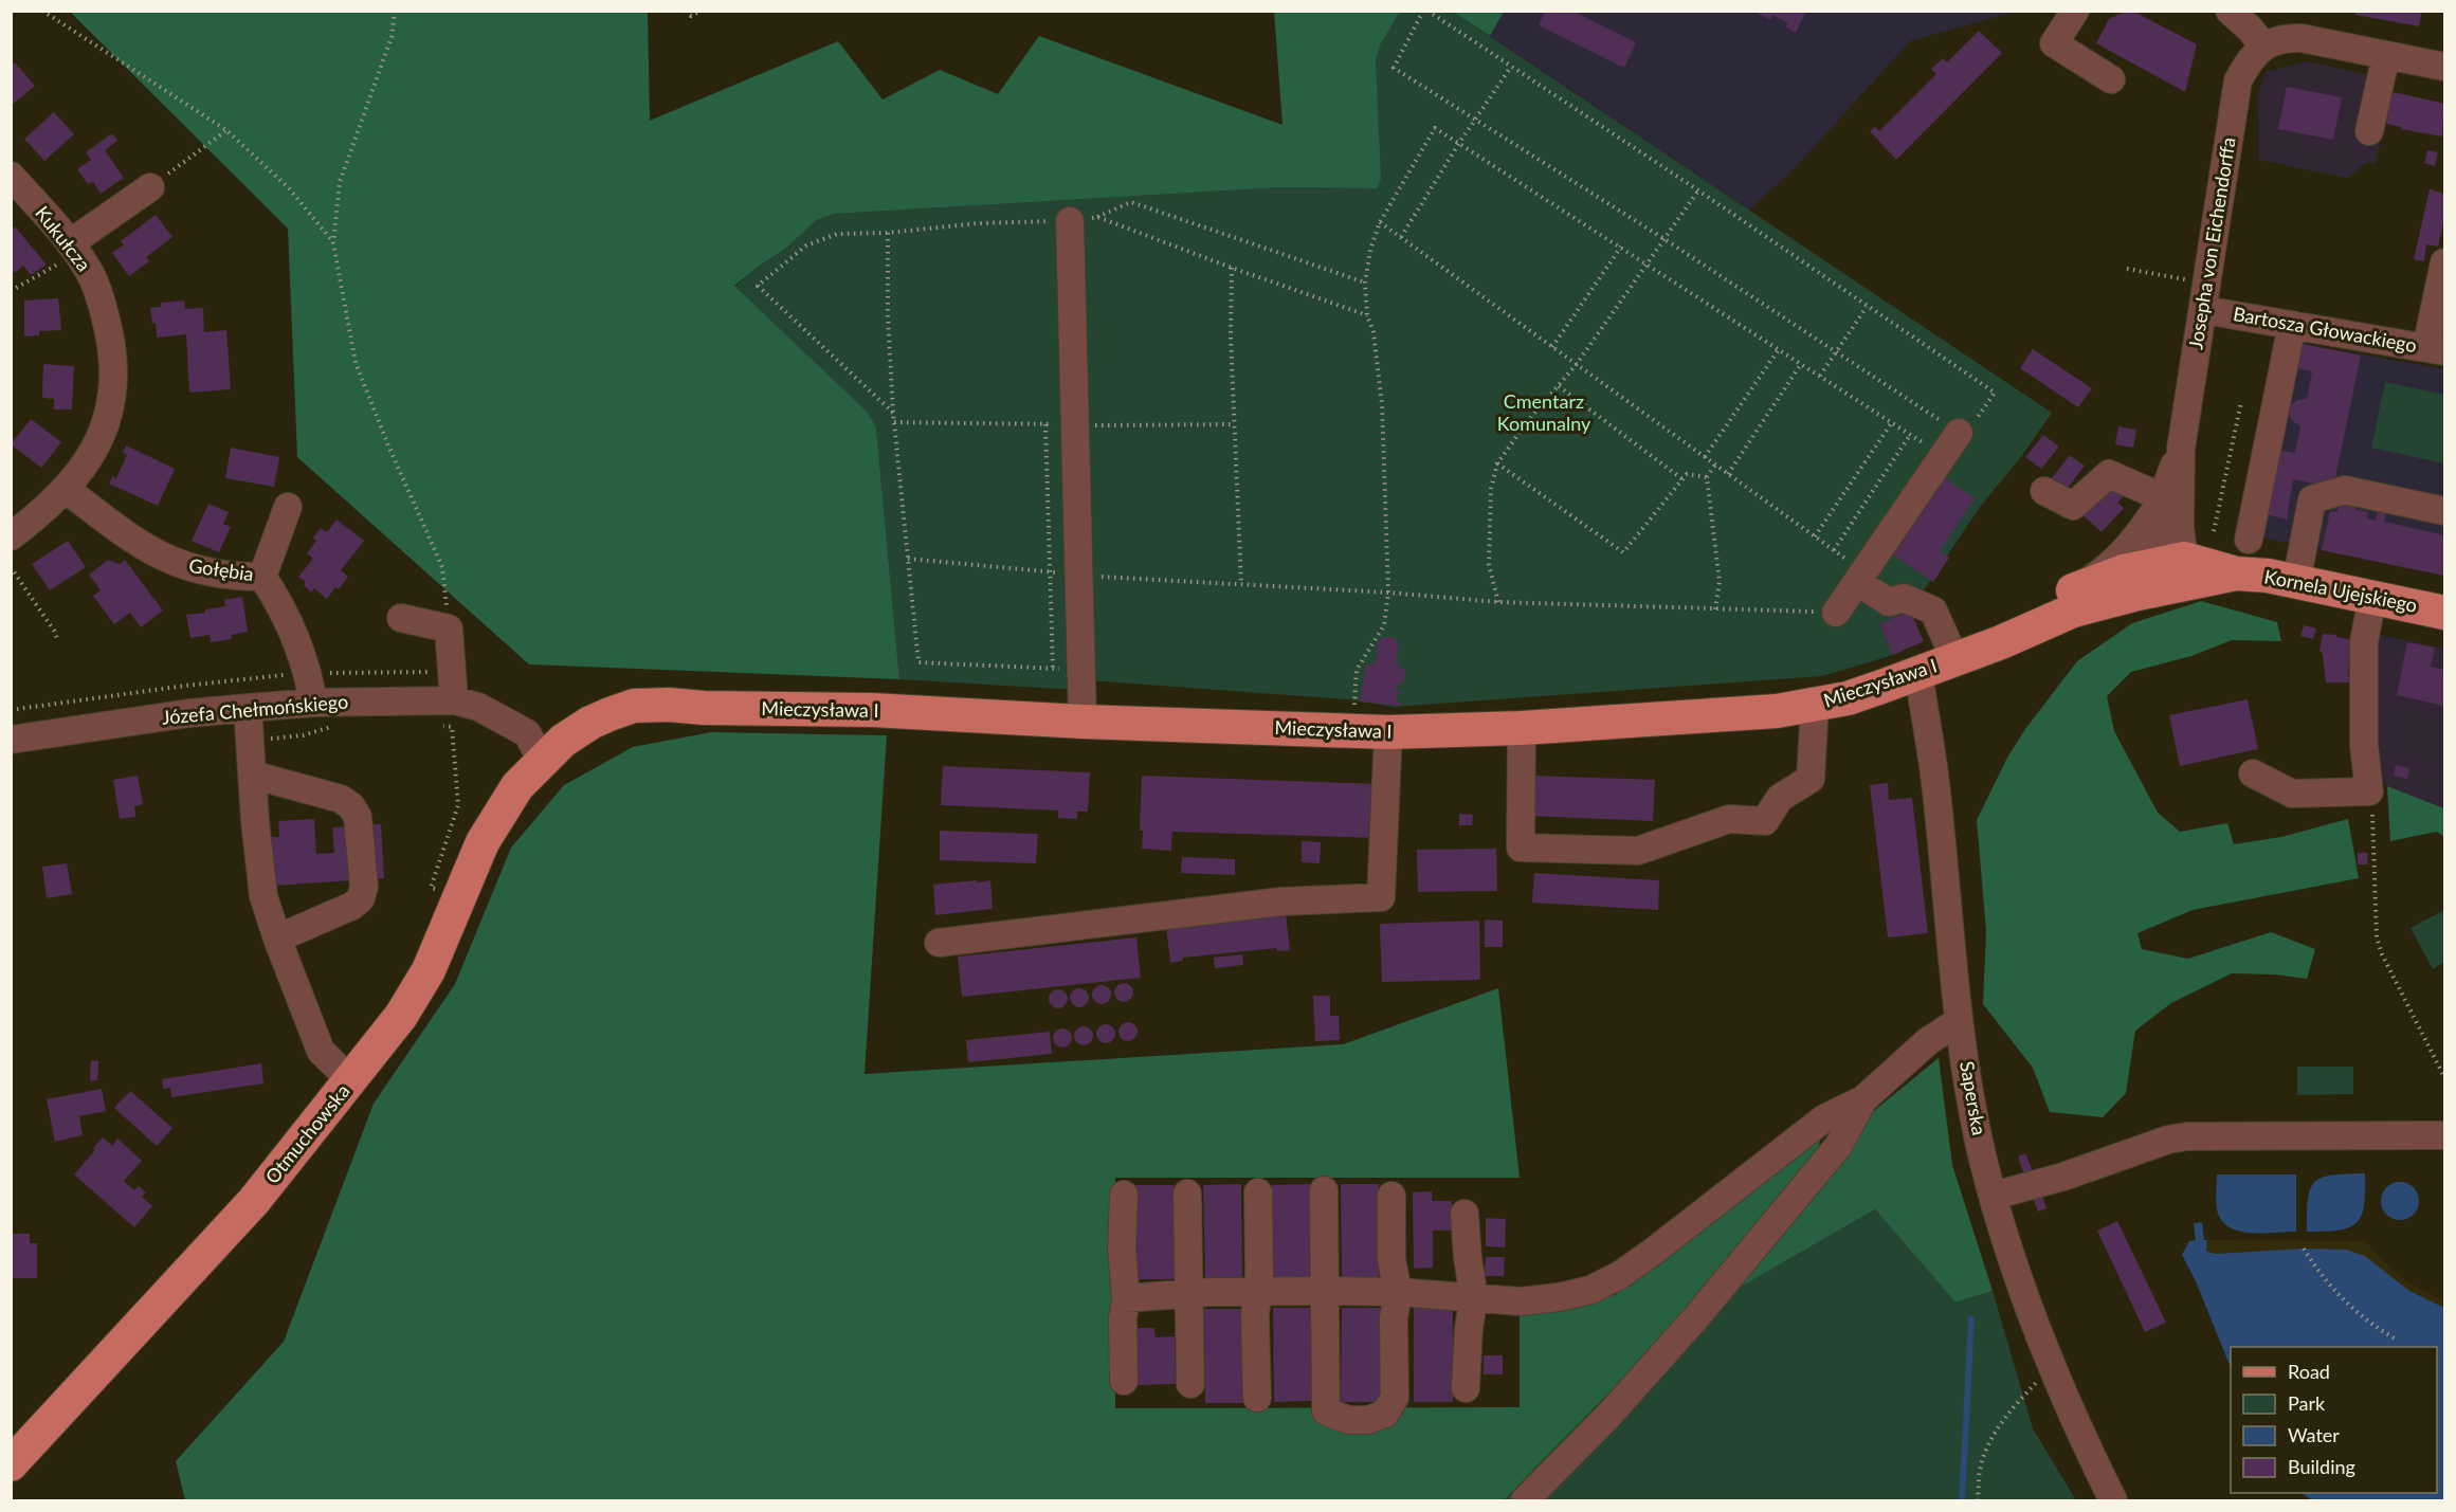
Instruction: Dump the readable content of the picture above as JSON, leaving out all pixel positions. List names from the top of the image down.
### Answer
{
  "streets": {
    "main road": ["Kornela Ujejskiego", "Mieczysława I", "Otmuchowska"],
    "street": [
      "Kukułcza",
      "Josepha von Eichendorffa",
      "Bartosza Głowackiego",
      "Gołębia",
      "Józefa Chełmońskiego",
      "Saperska"
    ]
  },
  "crossings": [
    ["Kukułcza", "Gołębia"],
    ["Josepha von Eichendorffa", "Bartosza Głowackiego"],
    ["Josepha von Eichendorffa", "Kornela Ujejskiego"],
    ["Josepha von Eichendorffa", "Mieczysława I"],
    ["Gołębia", "Józefa Chełmońskiego"],
    ["Kornela Ujejskiego", "Mieczysława I"],
    ["Mieczysława I", "Józefa Chełmońskiego"],
    ["Mieczysława I", "Saperska"],
    ["Mieczysława I", "Otmuchowska"],
    ["Józefa Chełmońskiego", "Otmuchowska"]
  ],
  "parks": ["Cmentarz Komunalny"],
  "legend": [
    "Road",
    "Park",
    "Water",
    "Building"
  ]
}
